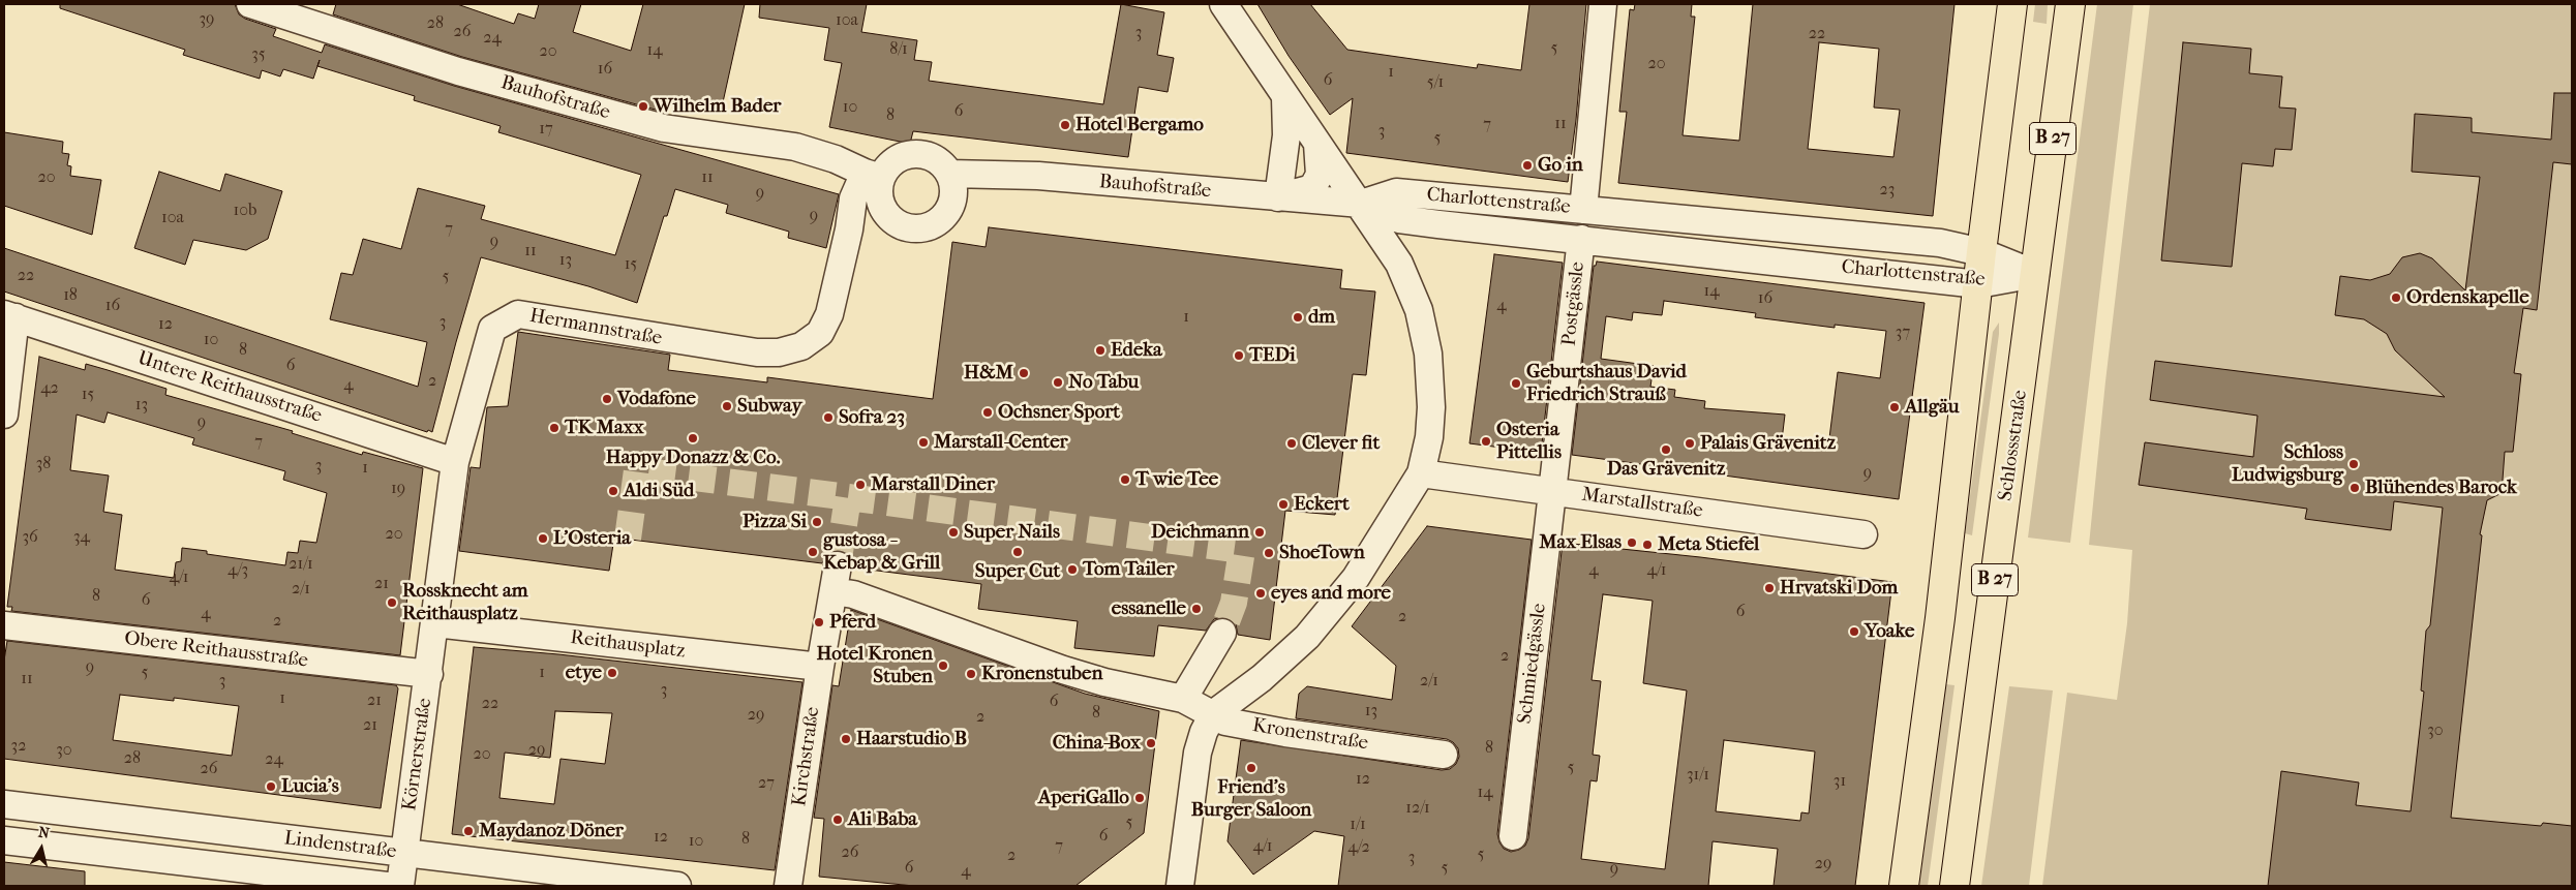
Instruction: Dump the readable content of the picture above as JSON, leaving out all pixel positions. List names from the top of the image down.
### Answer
{
  "streets": {
    "main road": ["B 27", "Schlossstraße"],
    "street": [
      "Bauhofstraße",
      "Charlottenstraße",
      "Postgässle",
      "Hermannstraße",
      "Untere Reithausstraße",
      "Marstallstraße",
      "Reithausplatz",
      "Obere Reithausstraße",
      "Schmiedgässle",
      "Kronenstraße",
      "Körnerstraße",
      "Kirchstraße",
      "Lindenstraße"
    ]
  },
  "crossings": [
    ["Bauhofstraße", "Charlottenstraße"],
    ["Bauhofstraße", "Hermannstraße"],
    ["B 27", "Charlottenstraße"],
    ["Charlottenstraße", "Postgässle"],
    ["Charlottenstraße", "Schlossstraße"],
    ["Postgässle", "Marstallstraße"],
    ["Postgässle", "Schmiedgässle"],
    ["Hermannstraße", "Untere Reithausstraße"],
    ["Hermannstraße", "Reithausplatz"],
    ["Hermannstraße", "Körnerstraße"],
    ["Marstallstraße", "Schmiedgässle"],
    ["Reithausplatz", "Körnerstraße"],
    ["Reithausplatz", "Kirchstraße"],
    ["Obere Reithausstraße", "Körnerstraße"],
    ["Kronenstraße", "Kirchstraße"],
    ["Körnerstraße", "Lindenstraße"]
  ],
  "places": [
    "Wilhelm Bader",
    "Hotel Bergamo",
    "Go in",
    "Ordenskapelle",
    "dm",
    "Edeka",
    "TEDi",
    "H&M",
    "No Tabu",
    "Geburtshaus David Friedrich Strauß",
    "Vodafone",
    "Subway",
    "Allgäu",
    "Ochsner Sport",
    "Sofra 23",
    "TK Maxx",
    "Happy Donazz & Co.",
    "Osteria Pittellis",
    "Marstall-Center",
    "Clever fit",
    "Palais Grävenitz",
    "Das Grävenitz",
    "Schloss Ludwigsburg",
    "T wie Tee",
    "Marstall Diner",
    "Blühendes Barock",
    "Aldi Süd",
    "Eckert",
    "Pizza Si",
    "Super Nails",
    "Deichmann",
    "L'Osteria",
    "Max Elsas",
    "Meta Stiefel",
    "gustosa - Kebap & Grill",
    "Super Cut",
    "ShoeTown",
    "Tom Tailer",
    "Hrvatski Dom",
    "eyes and more",
    "Rossknecht am Reithausplatz",
    "essanelle",
    "Pferd",
    "Yoake",
    "Hotel Kronen Stuben",
    "etye",
    "Kronenstuben",
    "Haarstudio B",
    "China-Box",
    "Friend's Burger Saloon",
    "Lucia's",
    "AperiGallo",
    "Ali Baba",
    "Maydanoz Döner"
  ],
  "house_numbers": [
    "39",
    "10a",
    "28",
    "26",
    "3",
    "22",
    "24",
    "5",
    "8/1",
    "14",
    "20",
    "35",
    "20",
    "16",
    "1",
    "6",
    "5/1",
    "10",
    "6",
    "8",
    "11",
    "7",
    "17",
    "3",
    "5",
    "20",
    "11",
    "23",
    "9",
    "10b",
    "9",
    "10a",
    "7",
    "9",
    "11",
    "13",
    "15",
    "22",
    "5",
    "14",
    "18",
    "16",
    "16",
    "4",
    "1",
    "3",
    "12",
    "37",
    "10",
    "8",
    "6",
    "2",
    "4",
    "42",
    "15",
    "13",
    "9",
    "7",
    "38",
    "3",
    "1",
    "9",
    "19",
    "20",
    "36",
    "34",
    "21/1",
    "4/3",
    "4",
    "4/1",
    "4/1",
    "21",
    "2/1",
    "8",
    "6",
    "6",
    "4",
    "2",
    "2",
    "2",
    "9",
    "5",
    "1",
    "11",
    "3",
    "2/1",
    "3",
    "1",
    "21",
    "6",
    "22",
    "13",
    "8",
    "29",
    "2",
    "21",
    "30",
    "32",
    "8",
    "30",
    "29",
    "20",
    "28",
    "24",
    "5",
    "26",
    "31/1",
    "12",
    "31",
    "27",
    "14",
    "12/1",
    "5",
    "1/1",
    "6",
    "12",
    "8",
    "10",
    "7",
    "4/1",
    "4/2",
    "26",
    "5",
    "2",
    "3",
    "29",
    "6",
    "5",
    "9",
    "4"
  ],
  "north": "top"
}
